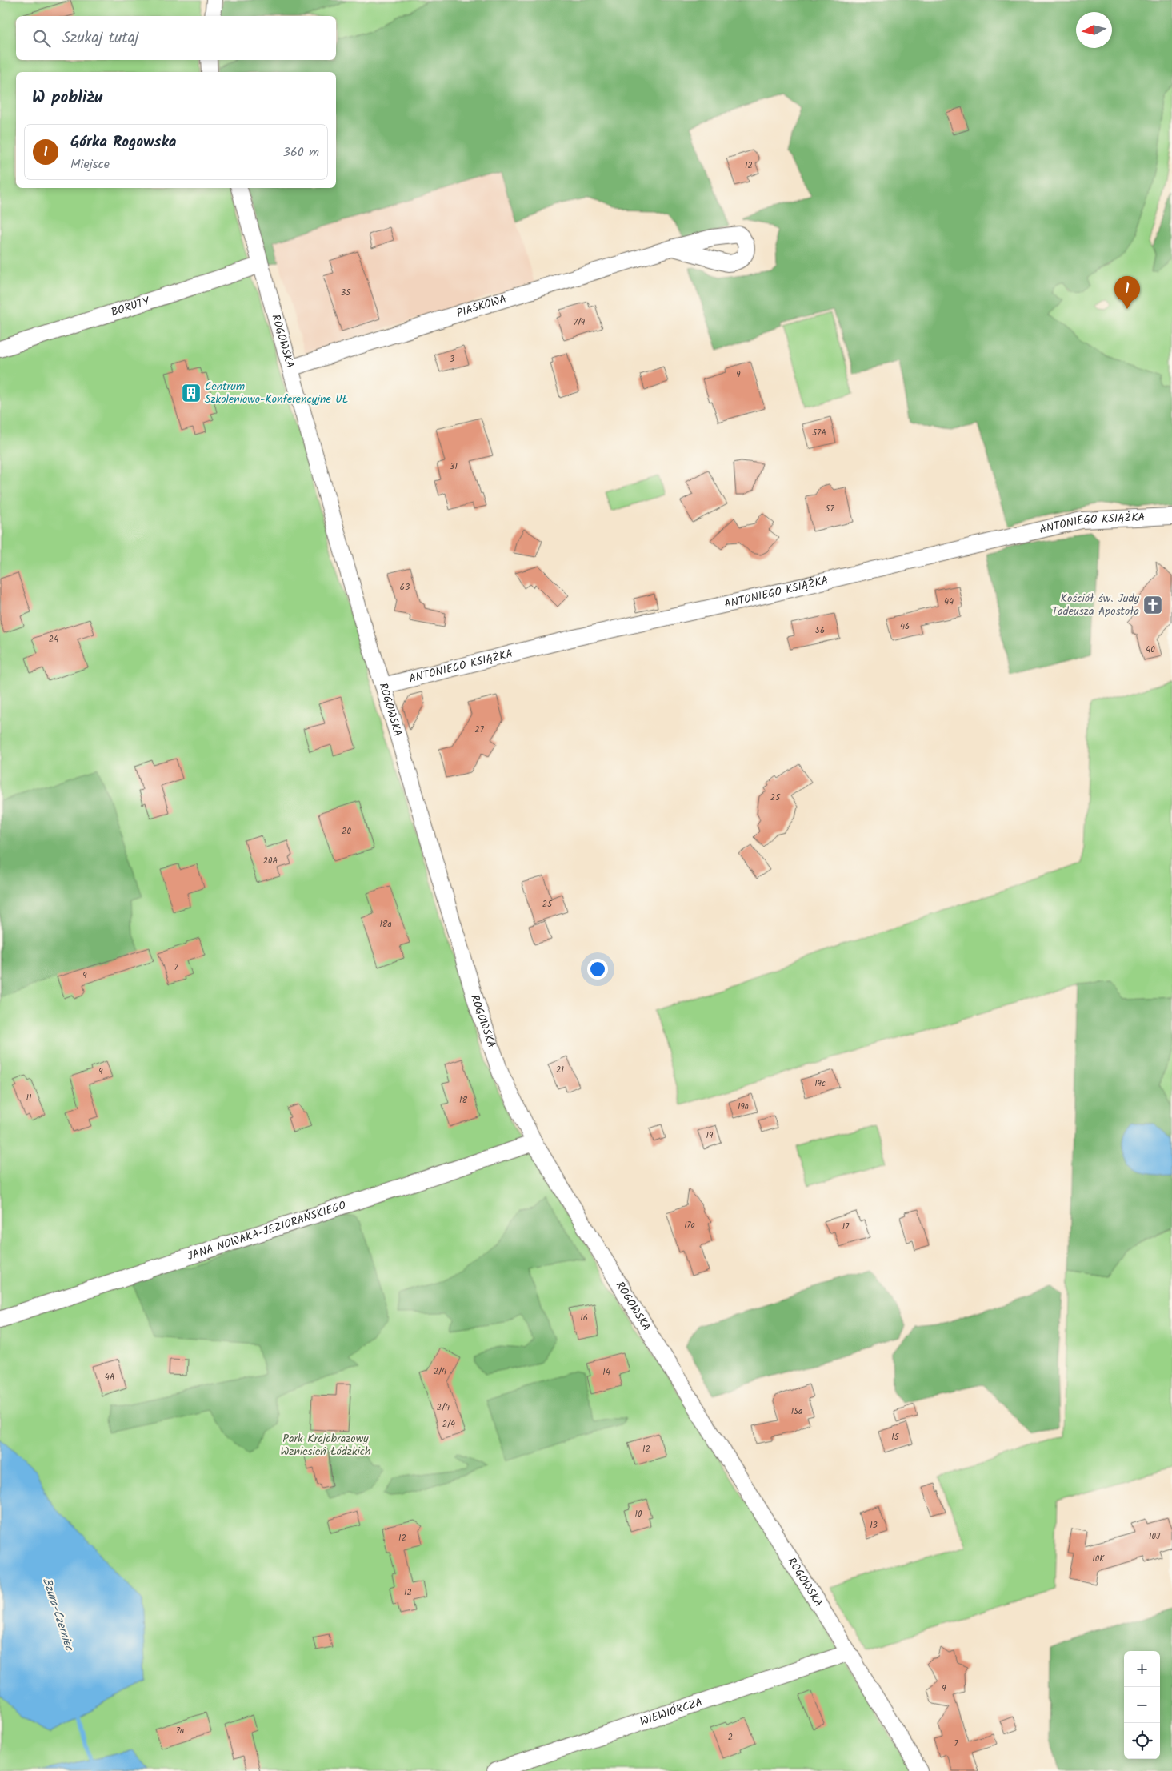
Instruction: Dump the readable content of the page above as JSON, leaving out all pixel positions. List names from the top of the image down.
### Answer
{
  "streets": {
    "street": [
      "BORUTY",
      "PIASKOWA",
      "ROGOWSKA",
      "ANTONIEGO KSIĄŻKA",
      "JANA NOWAKA-JEZIORAŃSKIEGO",
      "WIEWIÓRCZA"
    ]
  },
  "crossings": [
    ["BORUTY", "ROGOWSKA"],
    ["PIASKOWA", "ROGOWSKA"],
    ["ROGOWSKA", "ANTONIEGO KSIĄŻKA"],
    ["ROGOWSKA", "JANA NOWAKA-JEZIORAŃSKIEGO"],
    ["ROGOWSKA", "WIEWIÓRCZA"]
  ],
  "water": ["Bzura-Czerniec"],
  "parks": ["Park Krajobrazowy Wzniesień Łódzkich"],
  "places": {
    "building": ["Centrum Szkoleniowo-Konferencyjne UŁ"],
    "church": ["Kościół św. Judy Tadeusza Apostoła"]
  },
  "house_numbers": [
    "12",
    "35",
    "7/9",
    "3",
    "9",
    "57A",
    "31",
    "57",
    "63",
    "44",
    "46",
    "56",
    "24",
    "40",
    "27",
    "25",
    "20",
    "20A",
    "25",
    "18a",
    "7",
    "9",
    "21",
    "9",
    "19c",
    "11",
    "18",
    "19a",
    "19",
    "17a",
    "17",
    "16",
    "2/4",
    "14",
    "4A",
    "2/4",
    "15a",
    "2/4",
    "15",
    "12",
    "10",
    "13",
    "10J",
    "12",
    "10K",
    "12",
    "9",
    "7a",
    "2",
    "7"
  ],
  "north": "left",
  "page": {
    "search": "Szukaj tutaj",
    "heading": "W pobliżu",
    "list": [
      {
        "mark": "1",
        "name": "Górka Rogowska",
        "note": "Miejsce",
        "value": "360 m"
      }
    ],
    "pins": "1",
    "map_buttons": ["+", "−"]
  }
}
